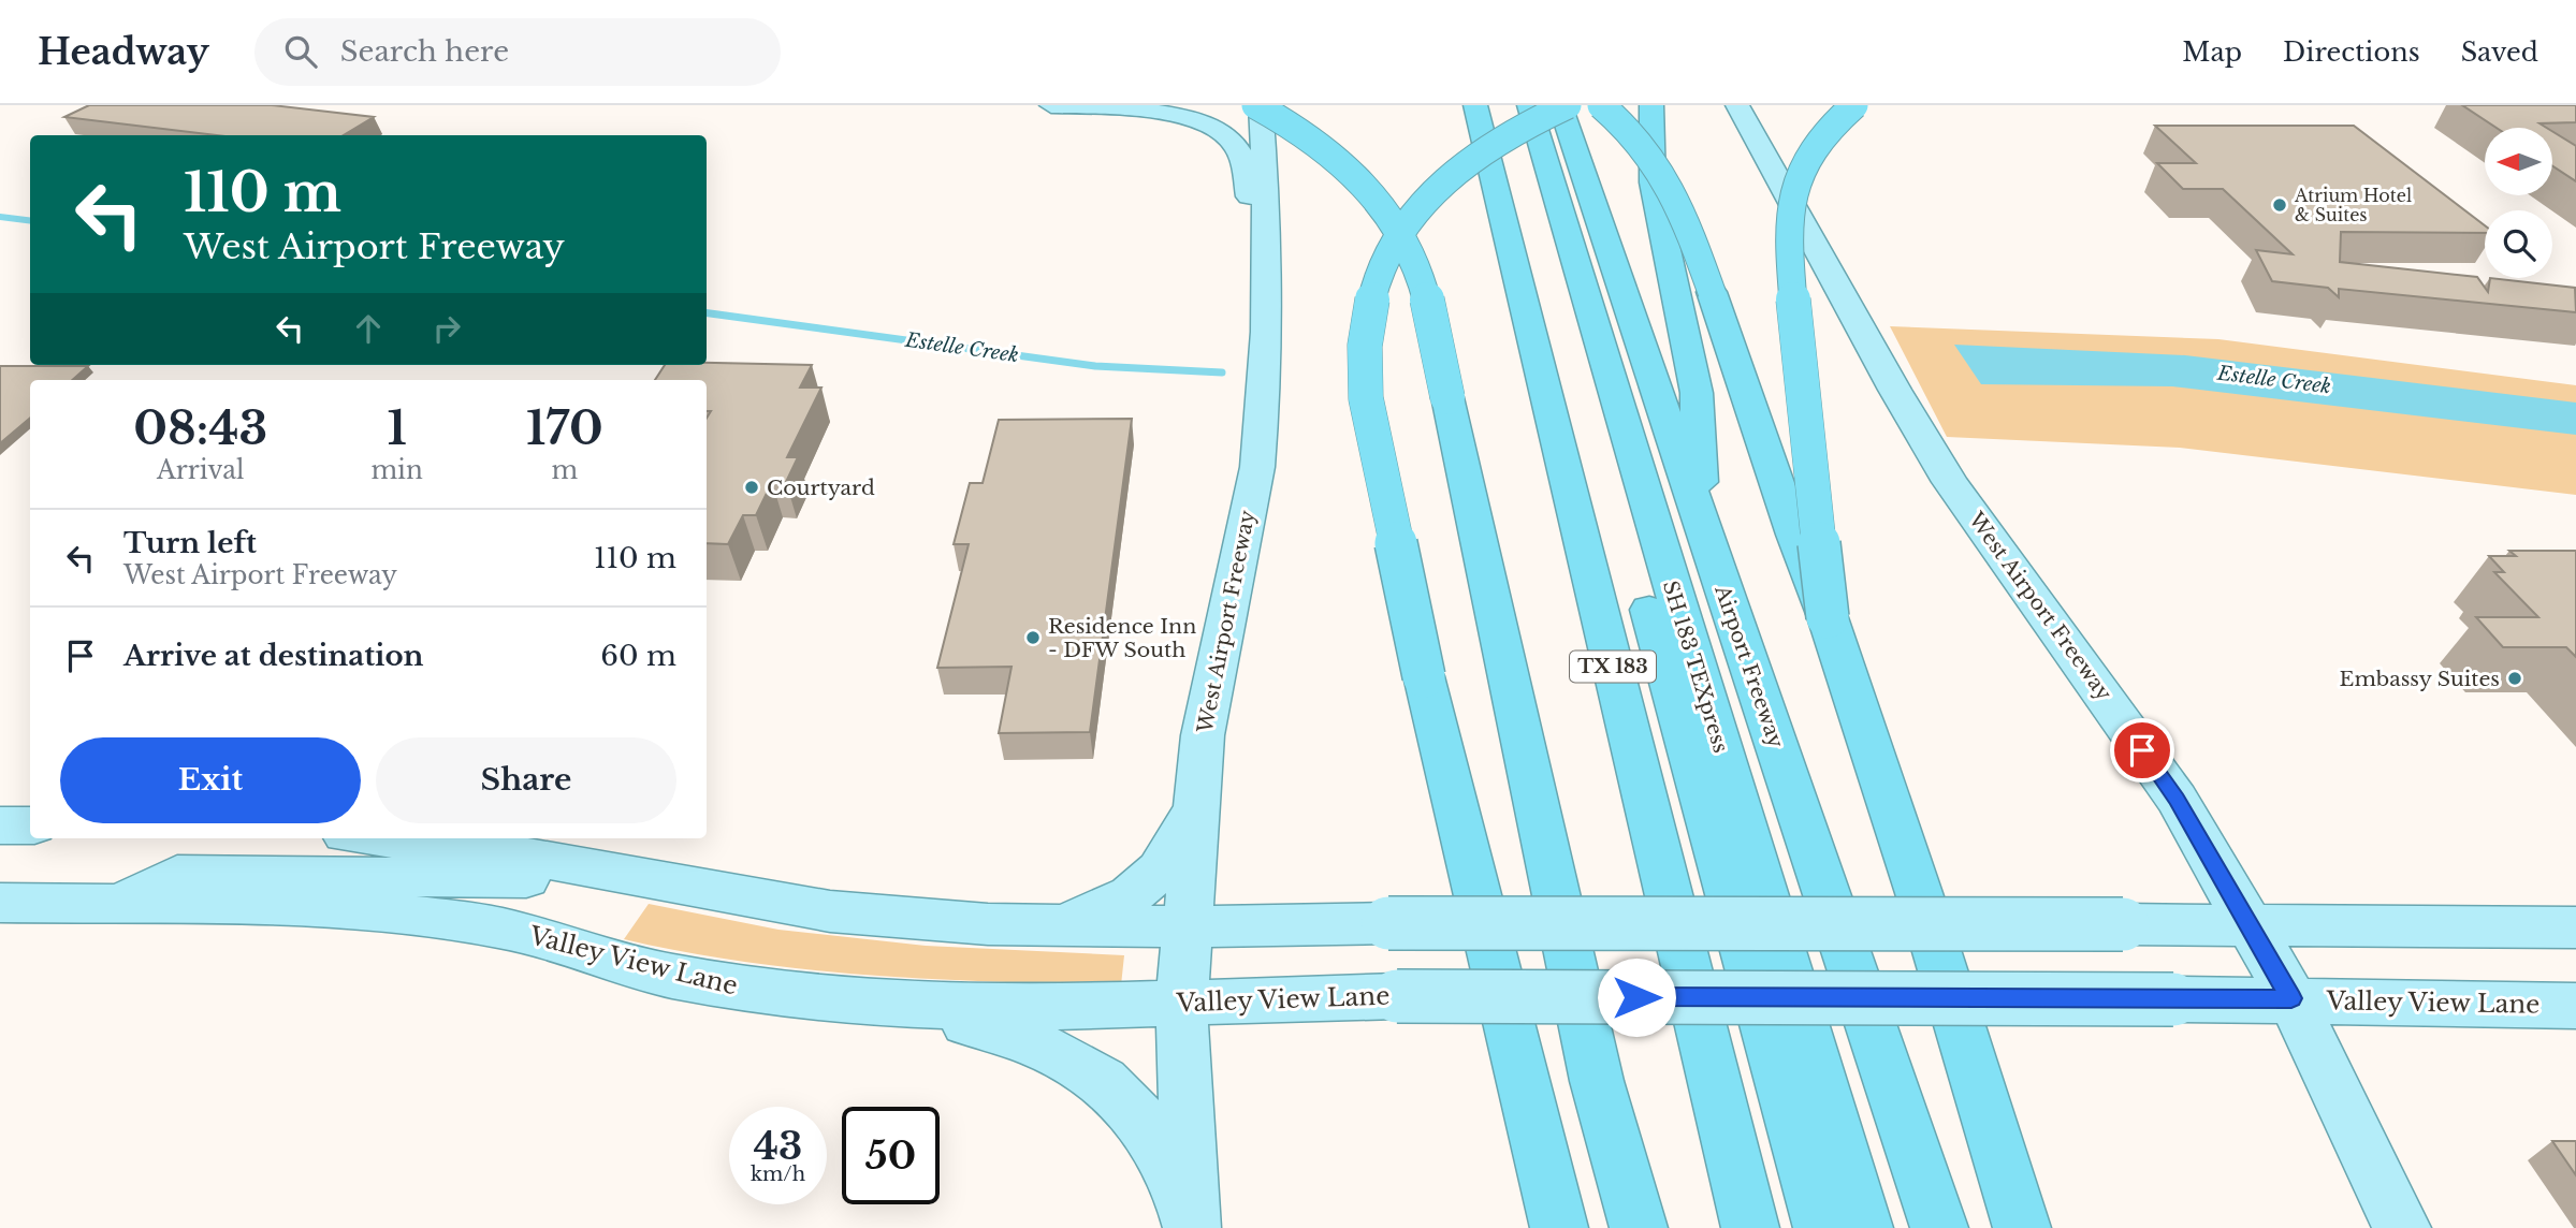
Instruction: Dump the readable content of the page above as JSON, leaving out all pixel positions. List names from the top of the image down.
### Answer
{
  "streets": {
    "highway": ["TX 183", "SH 183 TEXpress", "Airport Freeway"],
    "main road": ["West Airport Freeway", "Valley View Lane"]
  },
  "crossings": [
    ["West Airport Freeway", "Valley View Lane"]
  ],
  "water": ["Estelle Creek"],
  "places": [
    "Atrium Hotel & Suites",
    "Courtyard",
    "Residence Inn - DFW South",
    "Embassy Suites"
  ],
  "north": "left",
  "page": {
    "header": "Headway",
    "search": "Search here",
    "nav": ["Map", "Directions", "Saved"],
    "turn": ["110 m", "West Airport Freeway"],
    "eta": [
      "08:43",
      "Arrival",
      "1",
      "min",
      "170",
      "m"
    ],
    "list": [
      {
        "name": "Turn left",
        "note": "West Airport Freeway",
        "value": "110 m"
      },
      {
        "name": "Arrive at destination",
        "value": "60 m"
      }
    ],
    "buttons": ["Exit", "Share"],
    "speed": "43 km/h",
    "limit": "50"
  }
}
